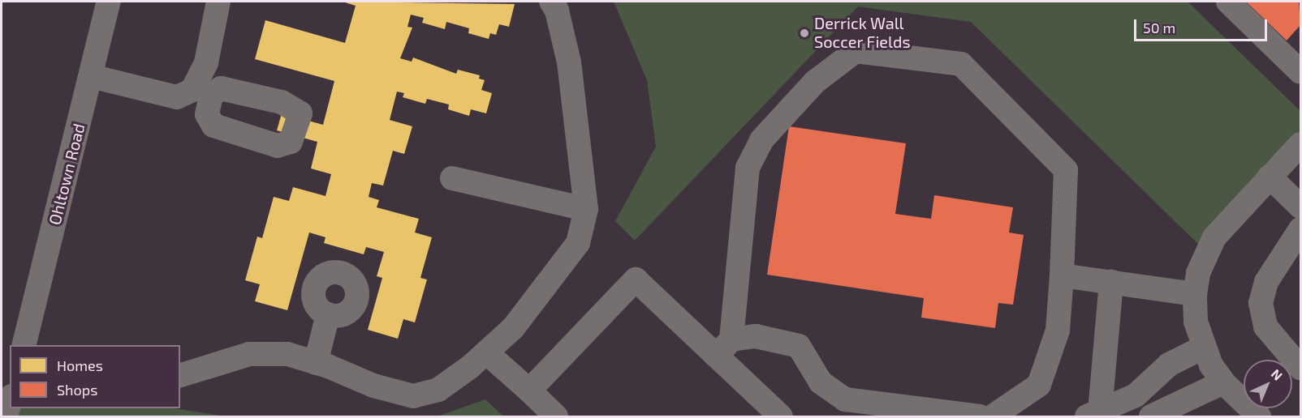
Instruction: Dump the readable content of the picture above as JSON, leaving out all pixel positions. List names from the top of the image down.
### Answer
{
  "streets": {
    "street": ["Ohltown Road"]
  },
  "places": ["Derrick Wall Soccer Fields"],
  "legend": ["Homes", "Shops"],
  "scale_bar": "50 m",
  "north": "top right"
}
